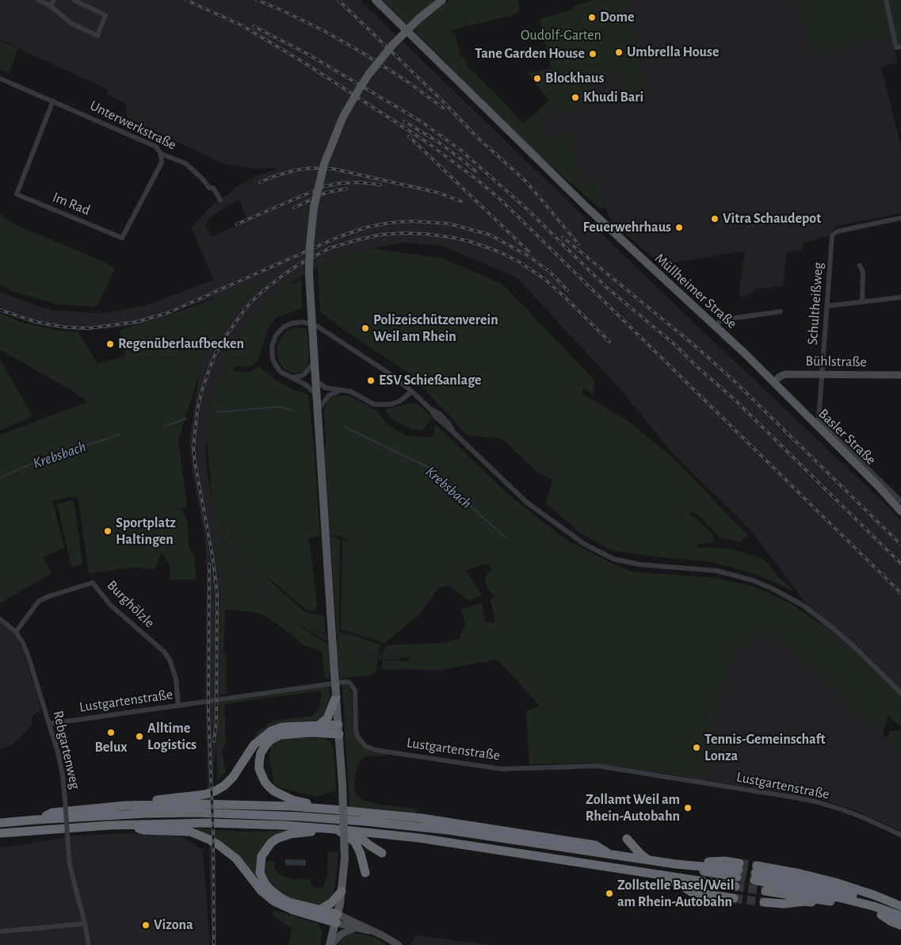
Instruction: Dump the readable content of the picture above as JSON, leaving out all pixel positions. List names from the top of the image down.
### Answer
{
  "streets": {
    "main road": ["Müllheimer Straße", "Bühlstraße", "Basler Straße"],
    "street": [
      "Unterwerkstraße",
      "Im Rad",
      "Schultheißweg",
      "Burghölzle",
      "Lustgartenstraße",
      "Rebgartenweg"
    ]
  },
  "crossings": [
    ["Unterwerkstraße", "Im Rad"],
    ["Müllheimer Straße", "Bühlstraße"],
    ["Müllheimer Straße", "Basler Straße"],
    ["Schultheißweg", "Bühlstraße"],
    ["Bühlstraße", "Basler Straße"],
    ["Burghölzle", "Lustgartenstraße"],
    ["Burghölzle", "Rebgartenweg"],
    ["Lustgartenstraße", "Rebgartenweg"]
  ],
  "water": ["Krebsbach"],
  "parks": ["Oudolf-Garten"],
  "places": [
    "Dome",
    "Umbrella House",
    "Tane Garden House",
    "Blockhaus",
    "Khudi Bari",
    "Vitra Schaudepot",
    "Feuerwehrhaus",
    "Polizeischützenverein Weil am Rhein",
    "Regenüberlaufbecken",
    "ESV Schießanlage",
    "Sportplatz Haltingen",
    "Belux",
    "Alltime Logistics",
    "Tennis-Gemeinschaft Lonza",
    "Zollamt Weil am Rhein-Autobahn",
    "Zollstelle Basel/Weil am Rhein-Autobahn",
    "Vizona"
  ]
}
